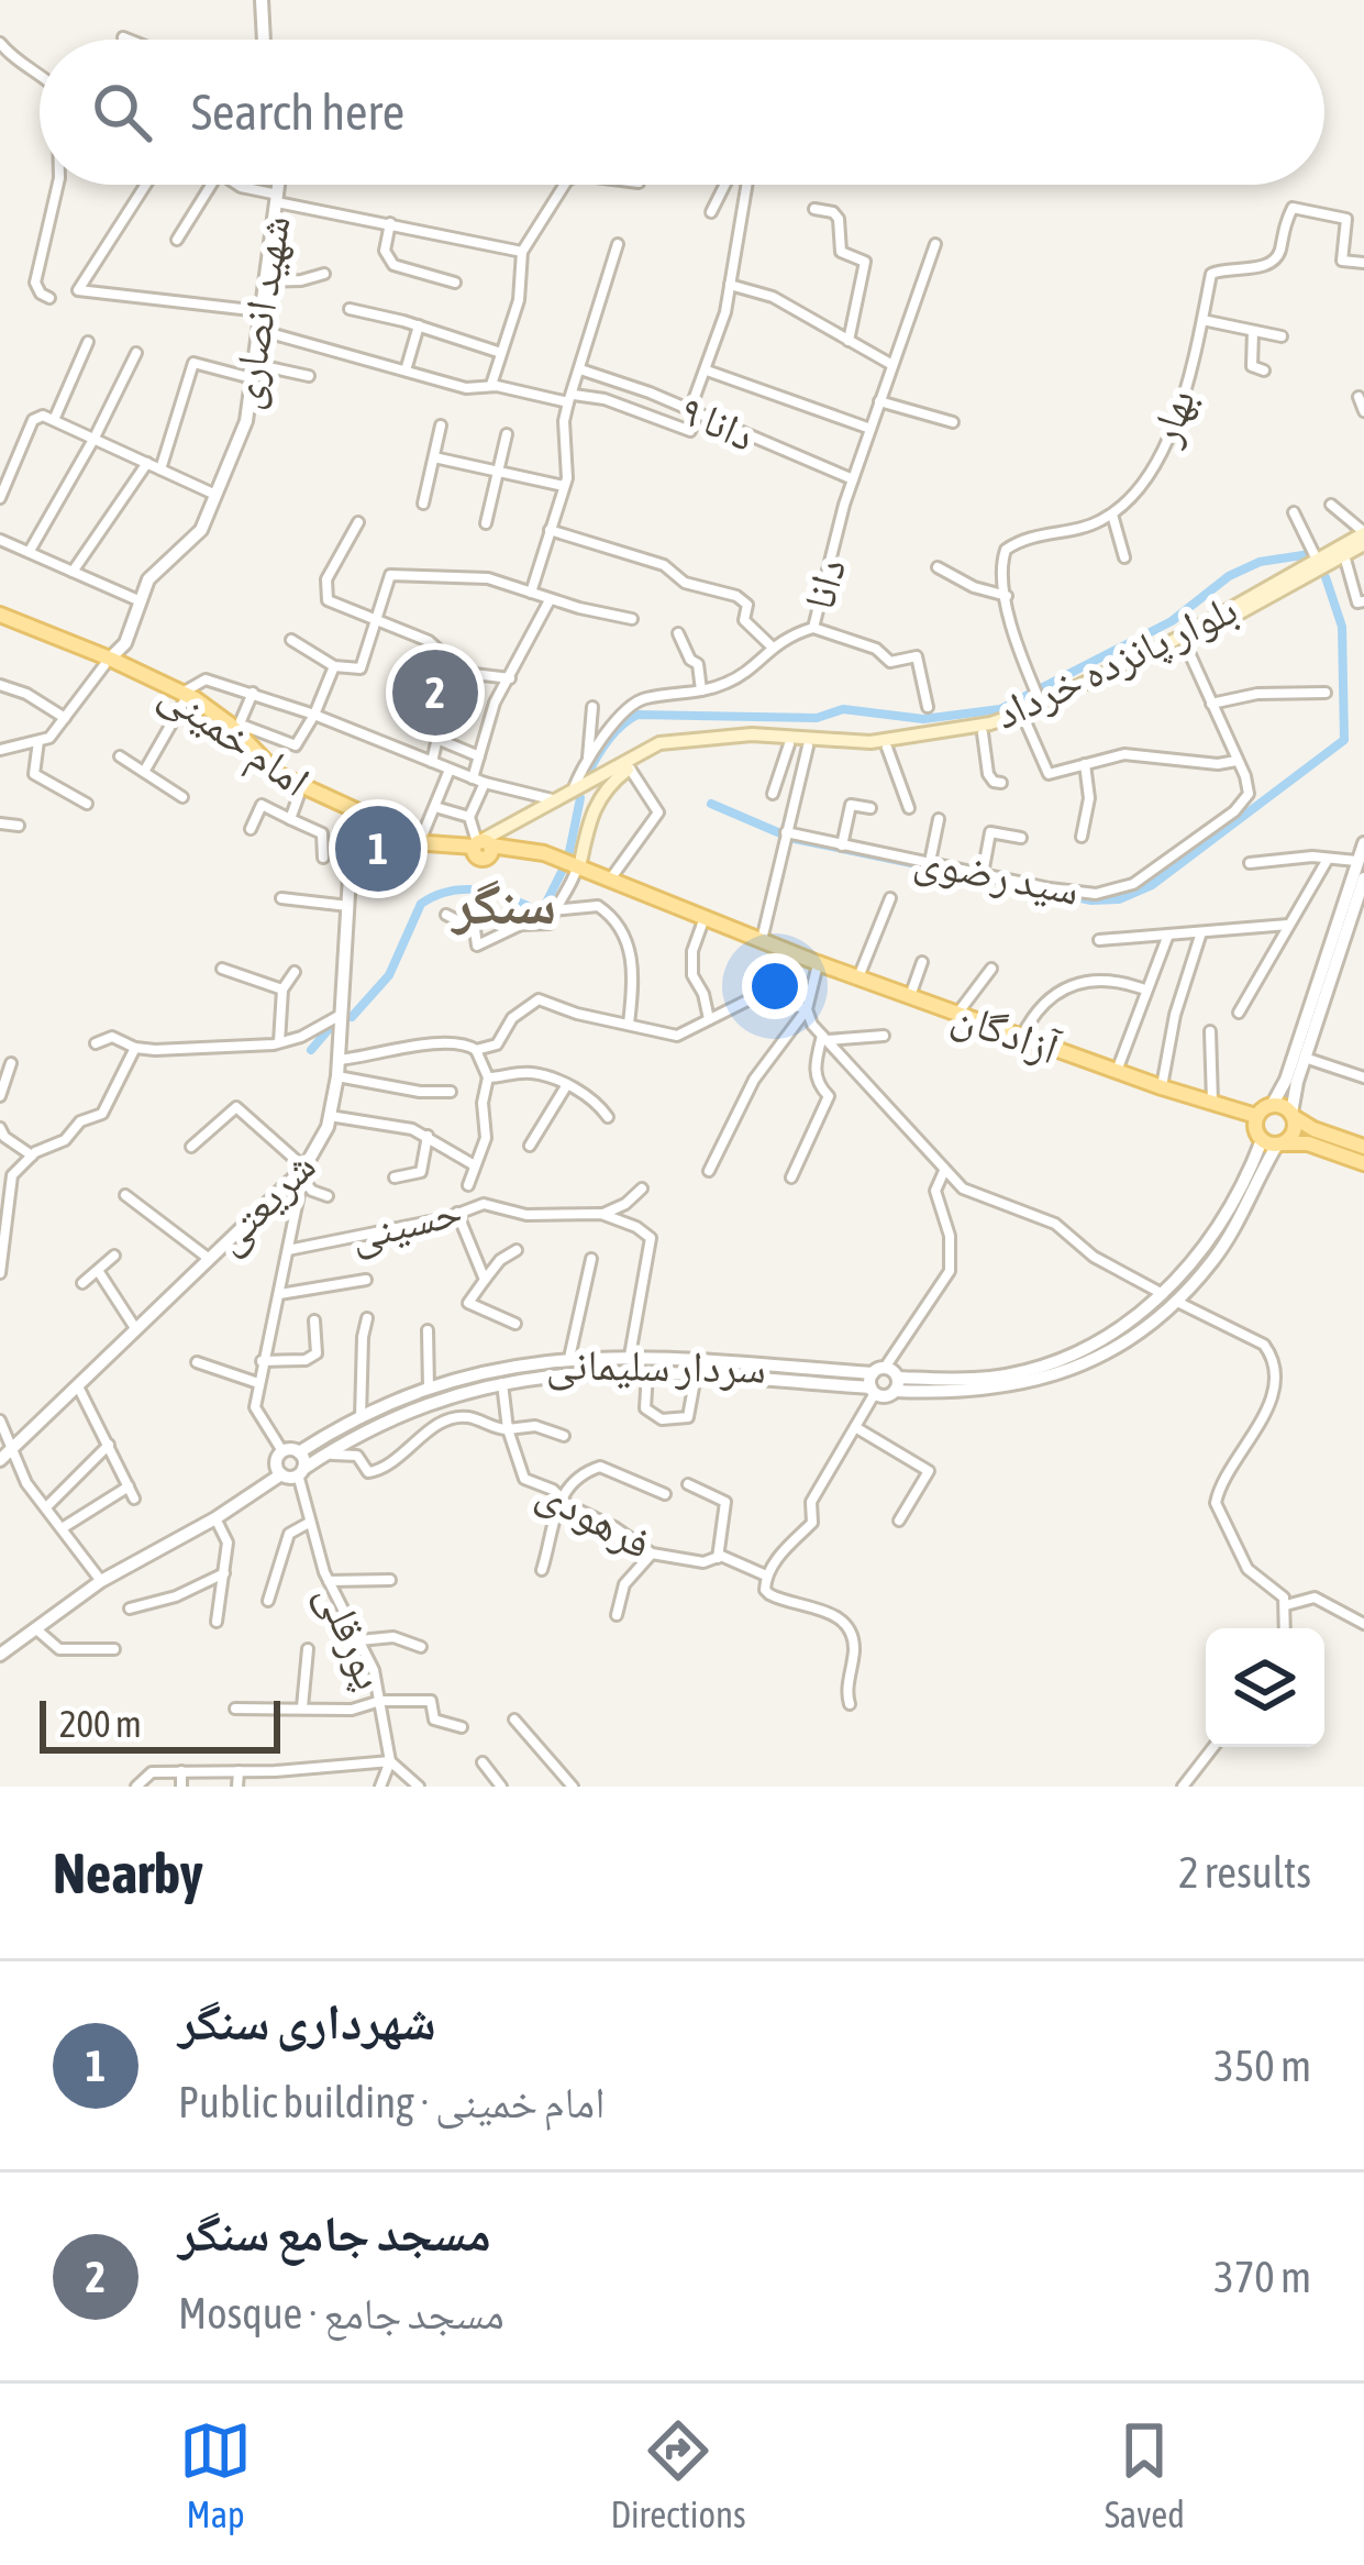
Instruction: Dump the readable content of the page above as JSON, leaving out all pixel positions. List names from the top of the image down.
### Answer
{
  "streets": {
    "main road": ["بلوار پانزده خرداد", "امام خمینی", "آزادگان"],
    "street": [
      "شهید انصاری",
      "بهار",
      "دانا ۹",
      "دانا",
      "سید رضوی",
      "شریعتی",
      "حسینی",
      "سردار سلیمانی",
      "فرهودی",
      "پورقلی"
    ]
  },
  "crossings": [
    ["شهید انصاری", "امام خمینی"],
    ["دانا ۹", "دانا"],
    ["دانا", "بلوار پانزده خرداد"],
    ["بلوار پانزده خرداد", "امام خمینی"],
    ["بلوار پانزده خرداد", "آزادگان"],
    ["امام خمینی", "آزادگان"],
    ["امام خمینی", "شریعتی"],
    ["سردار سلیمانی", "فرهودی"],
    ["سردار سلیمانی", "پورقلی"]
  ],
  "districts": ["سنگر"],
  "scale_bar": "200 m",
  "page": {
    "search": "Search here",
    "pins": ["2", "1"],
    "scale": "200 m",
    "heading": ["Nearby", "2 results"],
    "list": [
      {
        "mark": "1",
        "name": "شهرداری سنگر",
        "note": "Public building · امام خمینی",
        "value": "350 m"
      },
      {
        "mark": "2",
        "name": "مسجد جامع سنگر",
        "note": "Mosque · مسجد جامع",
        "value": "370 m"
      }
    ],
    "nav": ["Map", "Directions", "Saved"]
  }
}
